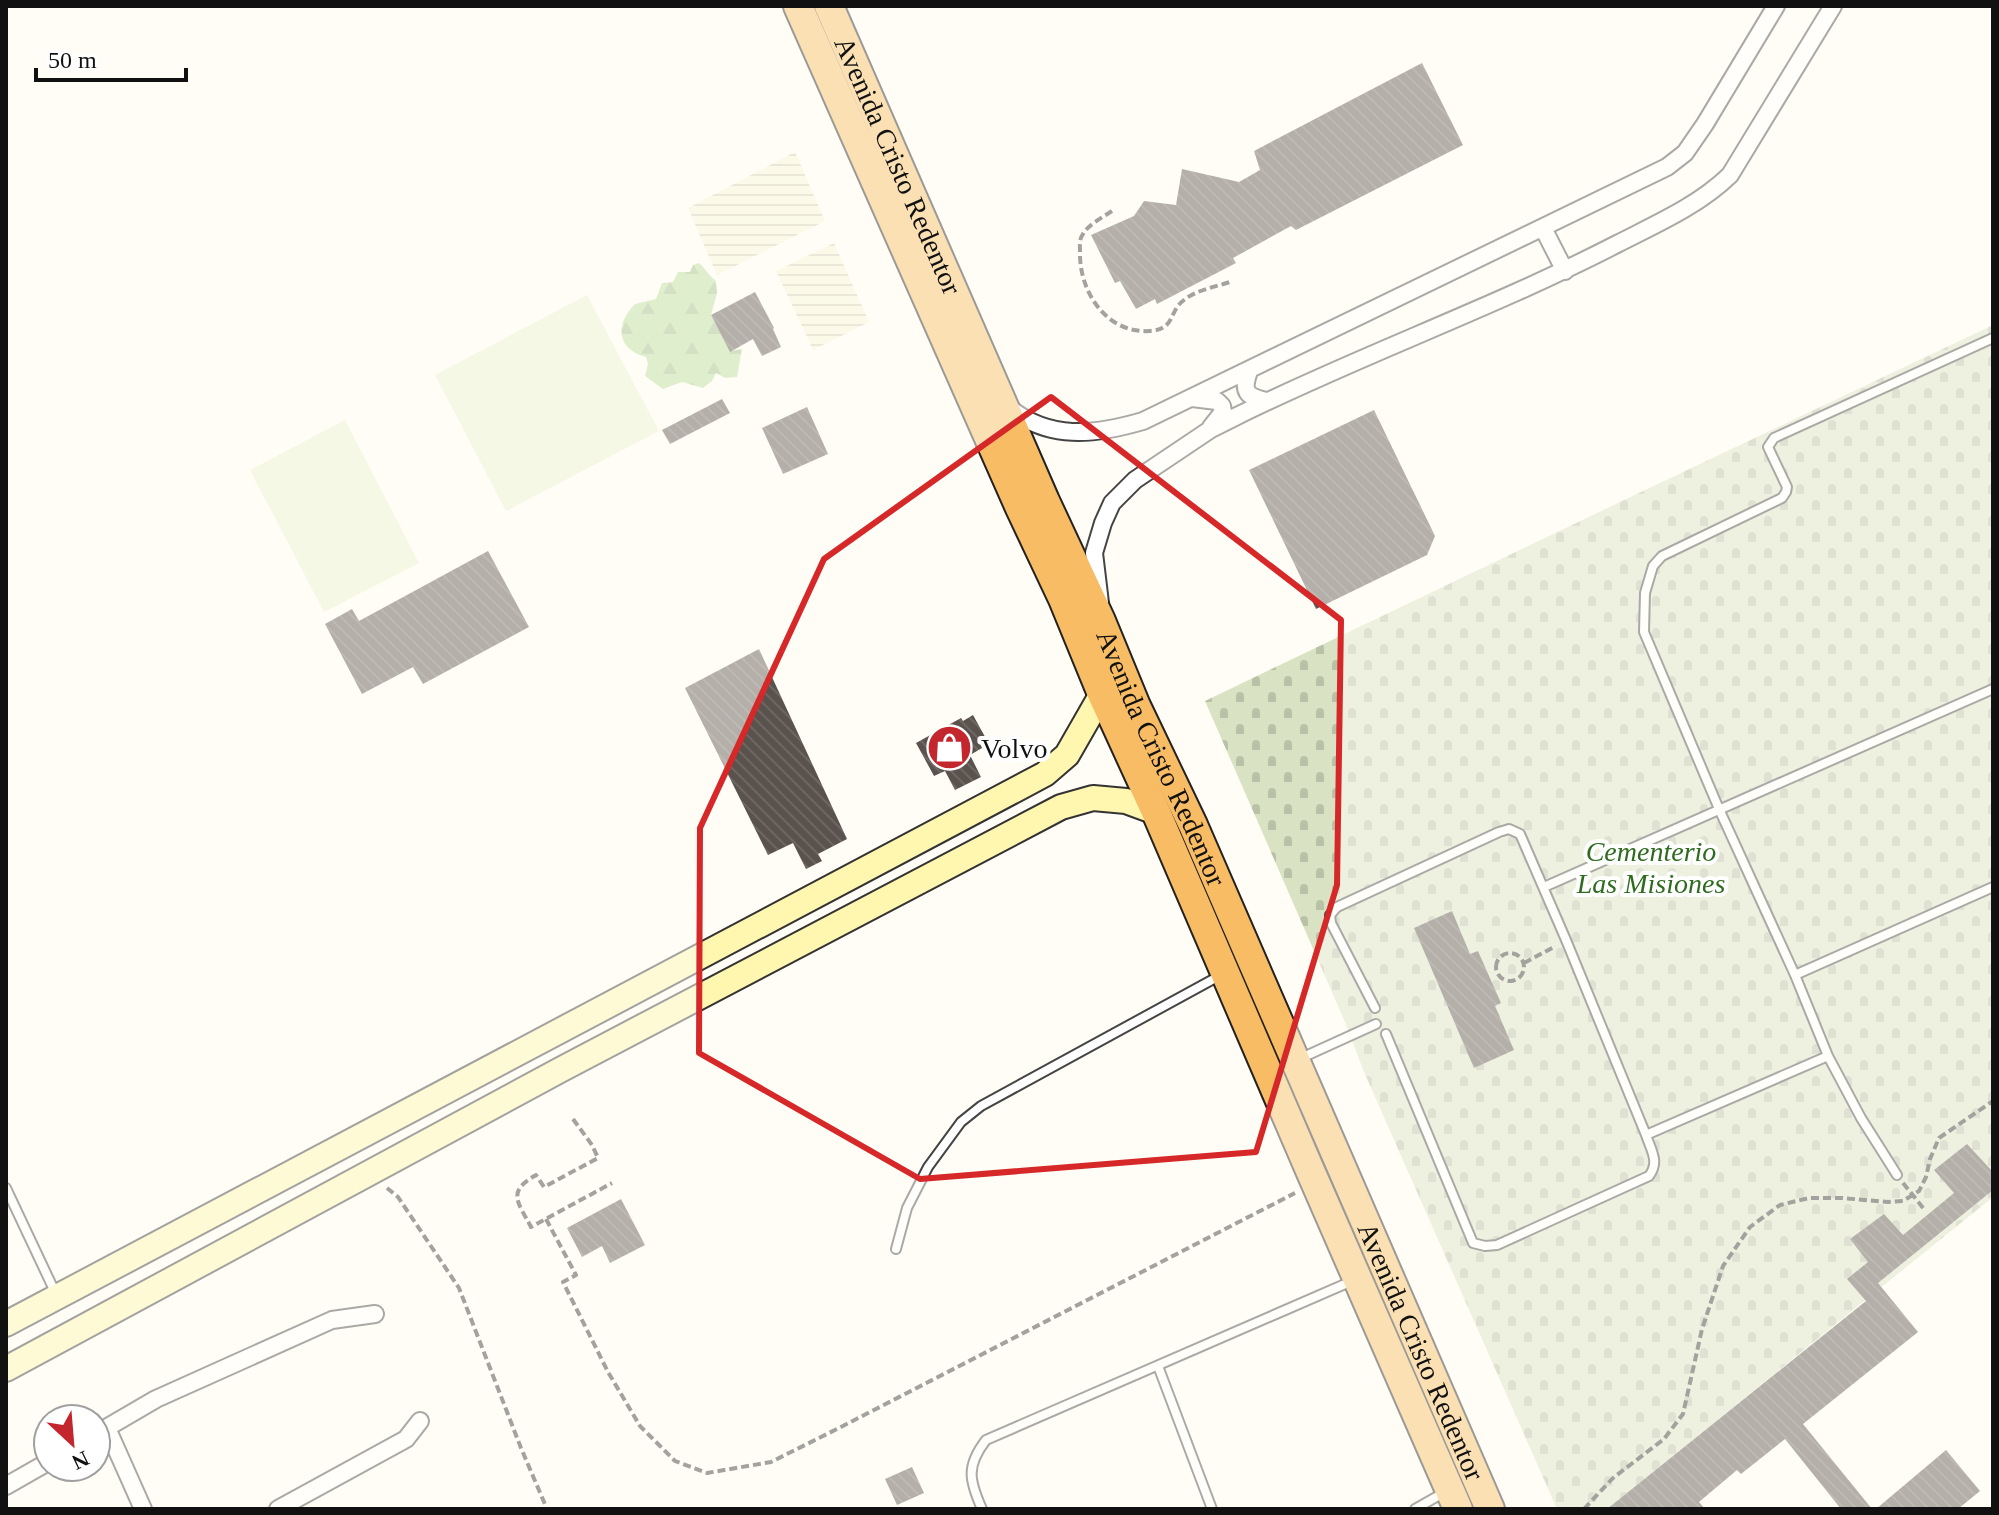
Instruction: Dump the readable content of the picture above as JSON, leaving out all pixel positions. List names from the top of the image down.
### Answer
{
  "streets": {
    "highway": ["Avenida Cristo Redentor"]
  },
  "parks": ["Cementerio Las Misiones"],
  "places": {
    "shop": ["Volvo"]
  },
  "scale_bar": "50 m",
  "north": "bottom right"
}
